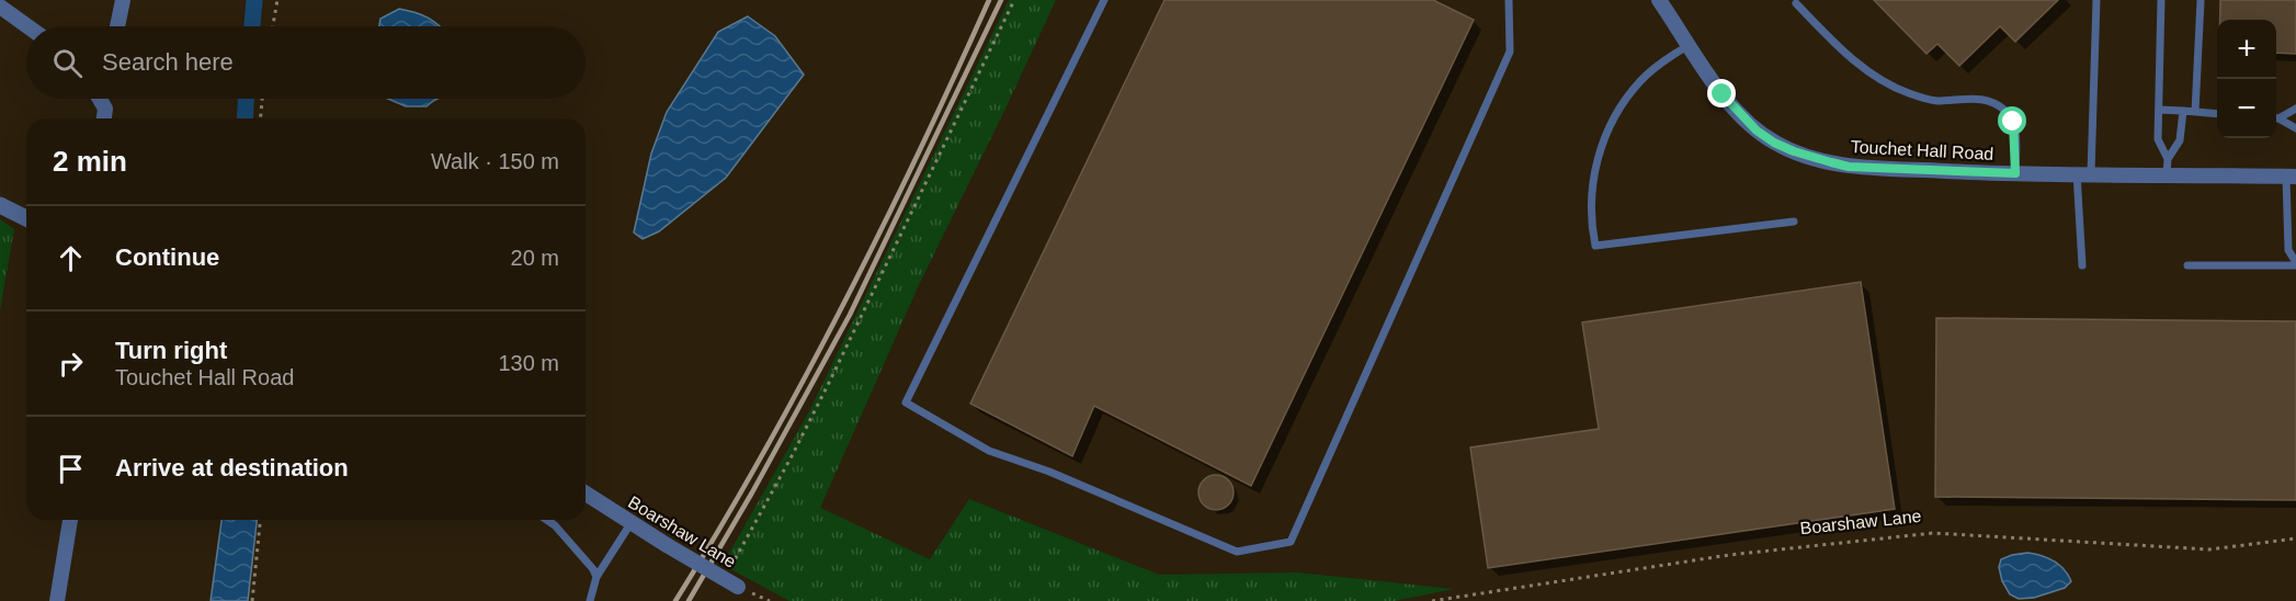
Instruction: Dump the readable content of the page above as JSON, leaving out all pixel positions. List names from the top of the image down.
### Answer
{
  "streets": {
    "street": ["Touchet Hall Road", "Boarshaw Lane"]
  },
  "page": {
    "map_buttons": ["+", "−"],
    "search": "Search here",
    "heading": ["2 min", "Walk · 150 m"],
    "list": [
      ["Continue", "20 m"],
      ["Turn right", "Touchet Hall Road", "130 m"],
      "Arrive at destination"
    ]
  }
}
